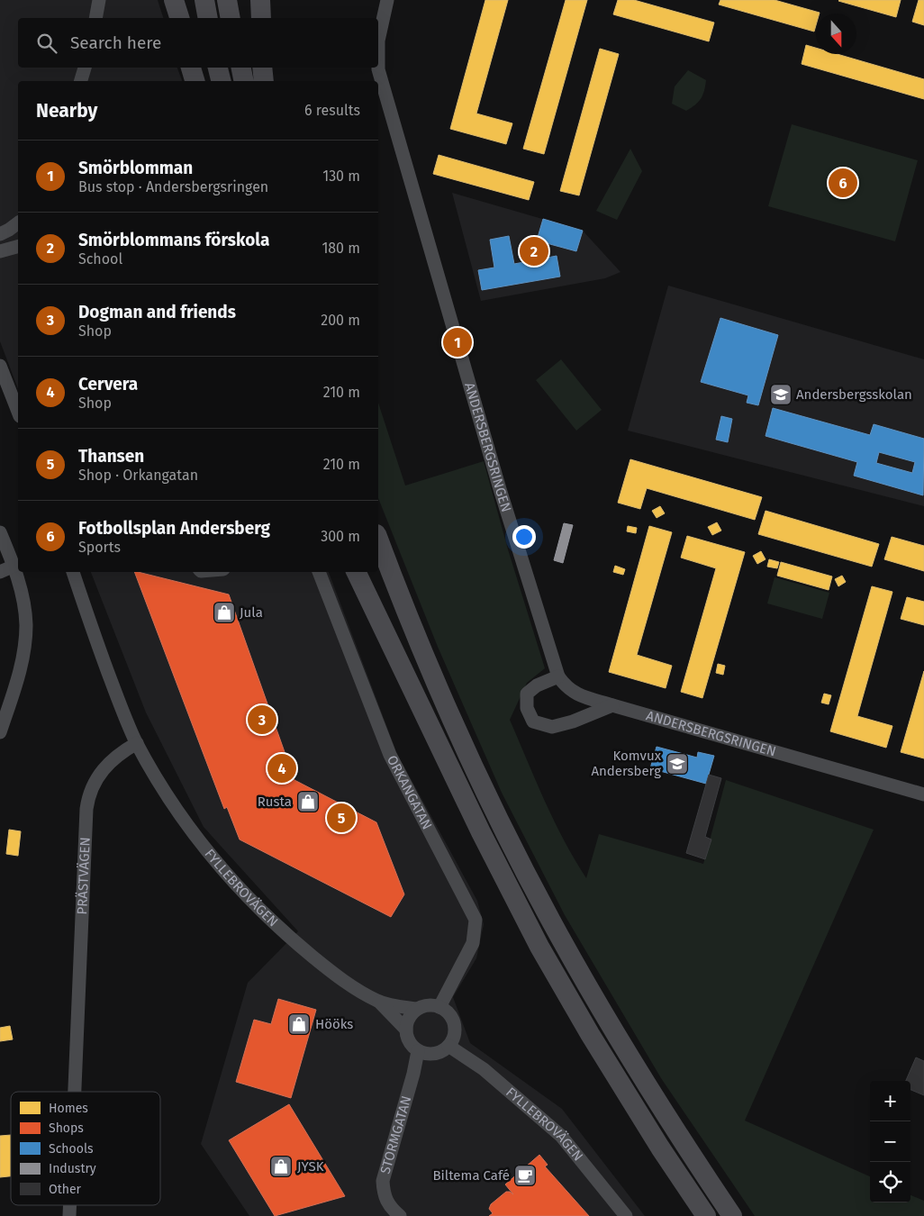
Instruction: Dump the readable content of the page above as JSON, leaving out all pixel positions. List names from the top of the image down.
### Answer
{
  "streets": {
    "street": [
      "ANDERSBERGSRINGEN",
      "ORKANGATAN",
      "PRÄSTVÄGEN",
      "FYLLEBROVÄGEN",
      "STORMGATAN"
    ]
  },
  "crossings": [
    ["ORKANGATAN", "FYLLEBROVÄGEN"],
    ["ORKANGATAN", "STORMGATAN"],
    ["PRÄSTVÄGEN", "FYLLEBROVÄGEN"],
    ["FYLLEBROVÄGEN", "STORMGATAN"]
  ],
  "places": {
    "school or university": ["Andersbergsskolan", "Komvux Andersberg"],
    "shop": [
      "Jula",
      "Rusta",
      "Hööks",
      "JYSK"
    ],
    "cafe": ["Biltema Café"]
  },
  "legend": [
    "Homes",
    "Shops",
    "Schools",
    "Industry",
    "Other"
  ],
  "north": "bottom",
  "page": {
    "search": "Search here",
    "heading": ["Nearby", "6 results"],
    "list": [
      {
        "mark": "1",
        "name": "Smörblomman",
        "note": "Bus stop · Andersbergsringen",
        "value": "130 m"
      },
      {
        "mark": "2",
        "name": "Smörblommans förskola",
        "note": "School",
        "value": "180 m"
      },
      {
        "mark": "3",
        "name": "Dogman and friends",
        "note": "Shop",
        "value": "200 m"
      },
      {
        "mark": "4",
        "name": "Cervera",
        "note": "Shop",
        "value": "210 m"
      },
      {
        "mark": "5",
        "name": "Thansen",
        "note": "Shop · Orkangatan",
        "value": "210 m"
      },
      {
        "mark": "6",
        "name": "Fotbollsplan Andersberg",
        "note": "Sports",
        "value": "300 m"
      }
    ],
    "pins": [
      "6",
      "2",
      "1",
      "3",
      "4",
      "5"
    ],
    "map_buttons": ["+", "−"]
  }
}
